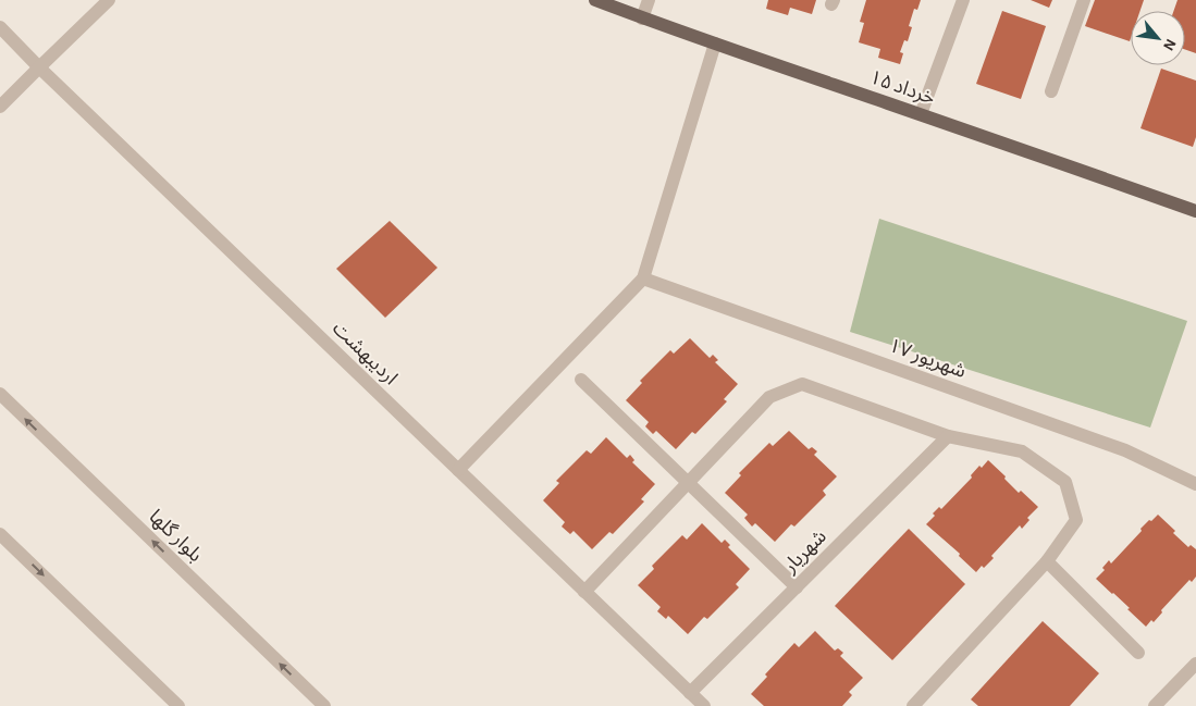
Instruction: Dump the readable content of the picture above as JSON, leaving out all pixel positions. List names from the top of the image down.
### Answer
{
  "streets": {
    "main road": ["۱۵ خرداد"],
    "street": [
      "اردیبهشت",
      "۱۷ شهریور",
      "بلوار گلها",
      "شهریار"
    ]
  },
  "crossings": [
    ["اردیبهشت", "شهریار"]
  ],
  "north": "bottom right"
}
